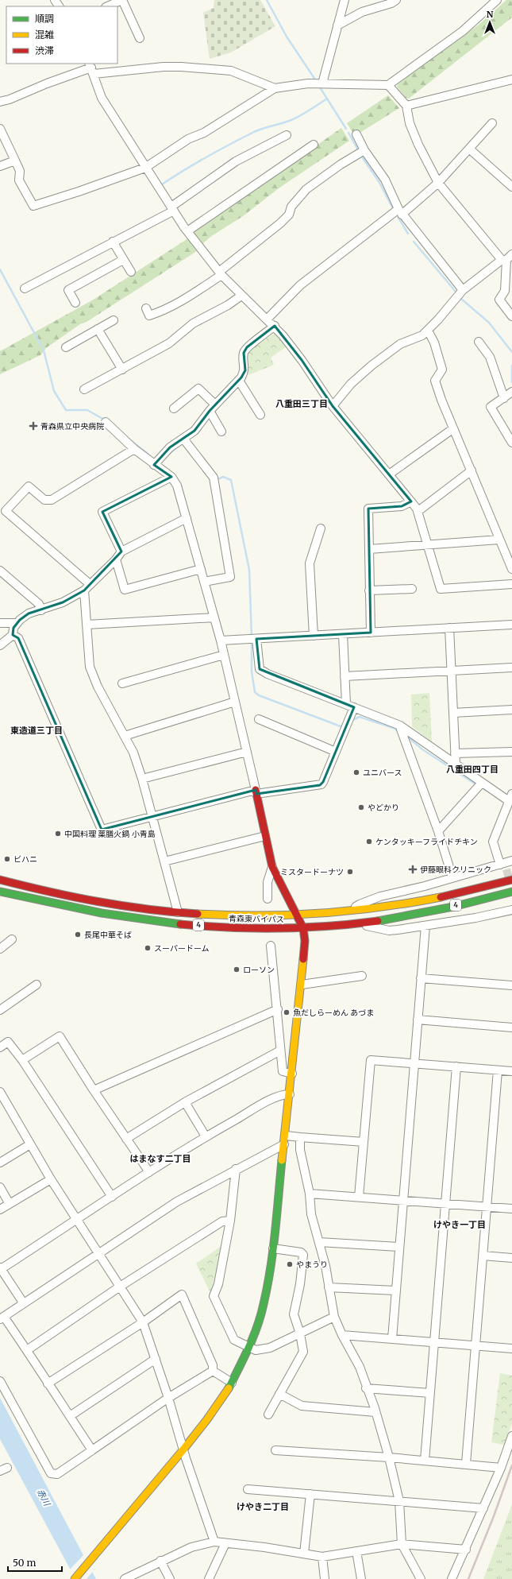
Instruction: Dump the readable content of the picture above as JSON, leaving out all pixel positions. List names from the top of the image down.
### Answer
{
  "streets": {
    "main road": ["4", "青森東バイパス"]
  },
  "districts": [
    "八重田三丁目",
    "東造道三丁目",
    "八重田四丁目",
    "はまなす二丁目",
    "けやき一丁目",
    "けやき二丁目"
  ],
  "water": ["赤川"],
  "places": {
    "health": ["青森県立中央病院", "伊藤眼科クリニック"],
    "other": [
      "ユニバース",
      "やどかり",
      "中国料理 薬膳火鍋 小青島",
      "ケンタッキーフライドチキン",
      "ビハニ",
      "ミスタードーナツ",
      "長尾中華そば",
      "スーパードーム",
      "ローソン",
      "魚だしらーめん あづま",
      "やまうり"
    ]
  },
  "legend": ["順調", "混雑", "渋滞"],
  "scale_bar": "50 m",
  "north": "top"
}
